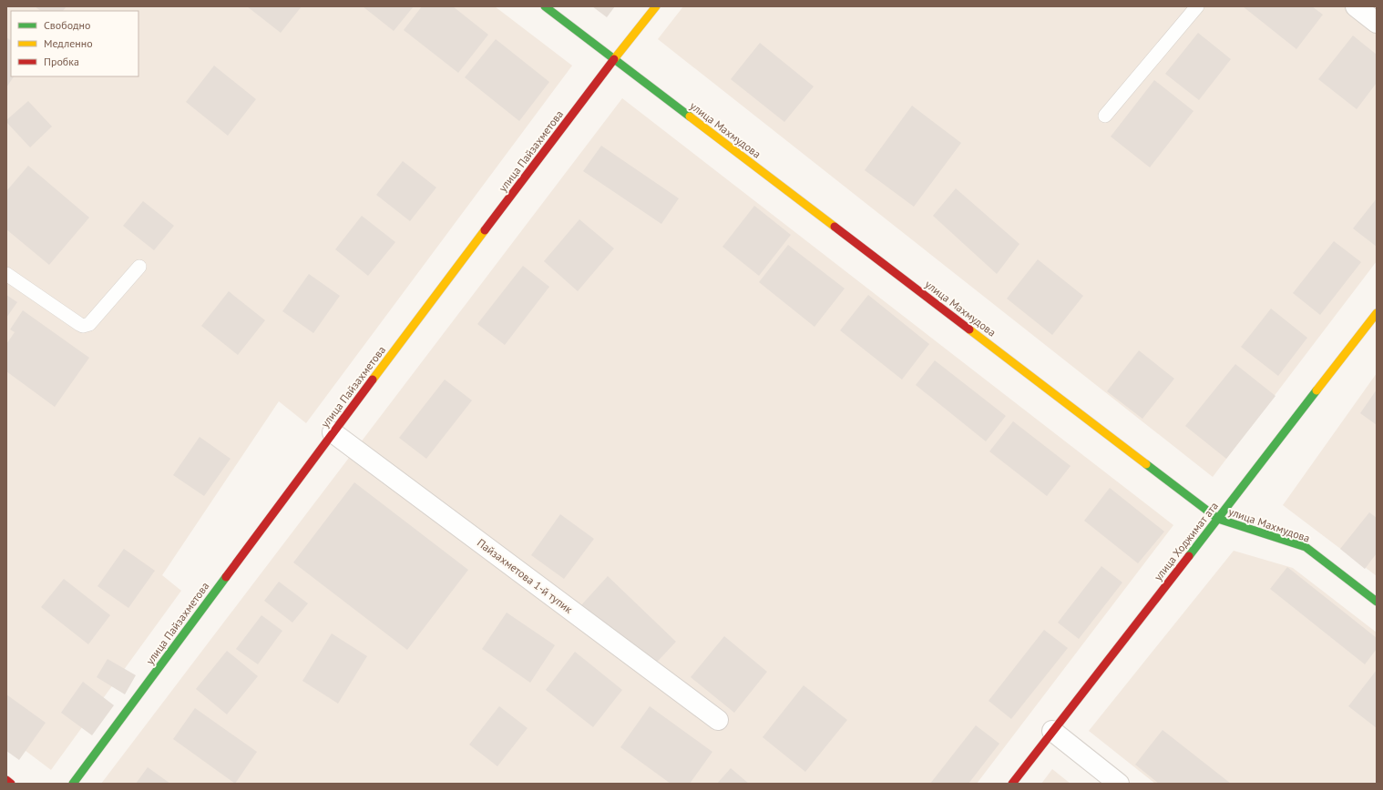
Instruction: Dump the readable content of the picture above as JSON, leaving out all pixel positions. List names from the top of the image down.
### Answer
{
  "streets": {
    "main road": ["улица Махмудова", "улица Пайзахметова", "улица Ходжимат ата"],
    "street": ["Пайзахметова 1-й тупик"]
  },
  "crossings": [
    ["улица Махмудова", "улица Пайзахметова"],
    ["улица Махмудова", "улица Ходжимат ата"],
    ["улица Пайзахметова", "Пайзахметова 1-й тупик"]
  ],
  "legend": ["Свободно", "Медленно", "Пробка"]
}
